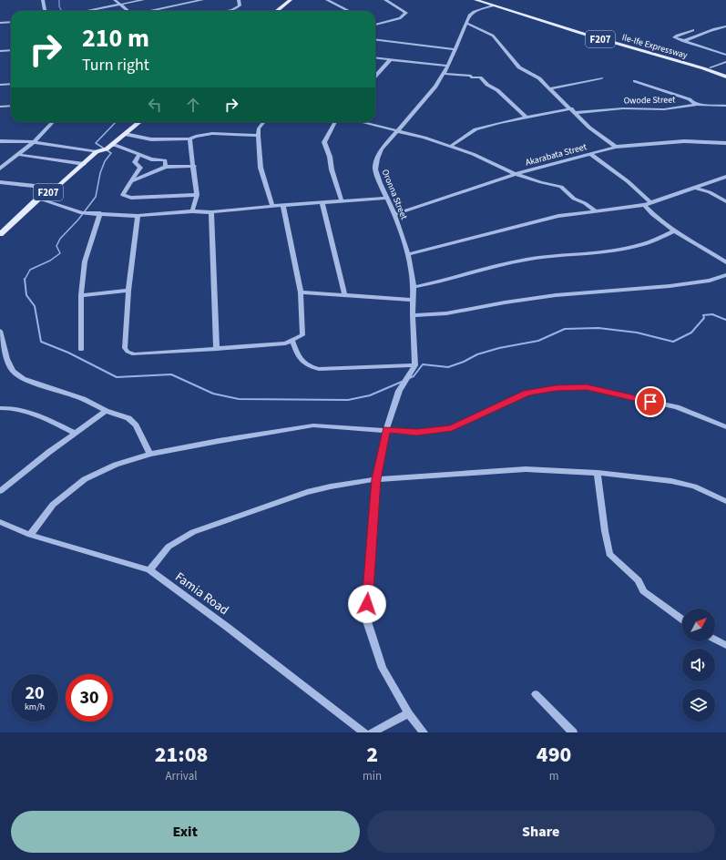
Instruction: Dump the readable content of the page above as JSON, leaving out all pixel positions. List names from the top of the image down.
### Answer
{
  "streets": {
    "main road": ["F207", "Ile-Ife Expressway"],
    "street": [
      "Owode Street",
      "Akarabata Street",
      "Oronna Street",
      "Famia Road"
    ]
  },
  "crossings": [
    ["Ile-Ife Expressway", "Oronna Street"],
    ["Akarabata Street", "Oronna Street"]
  ],
  "north": "top right",
  "page": {
    "turn": ["210 m", "Turn right"],
    "speed": "20 km/h",
    "limit": "30",
    "eta": [
      "21:08",
      "Arrival",
      "2",
      "min",
      "490",
      "m"
    ],
    "buttons": ["Exit", "Share"]
  }
}
